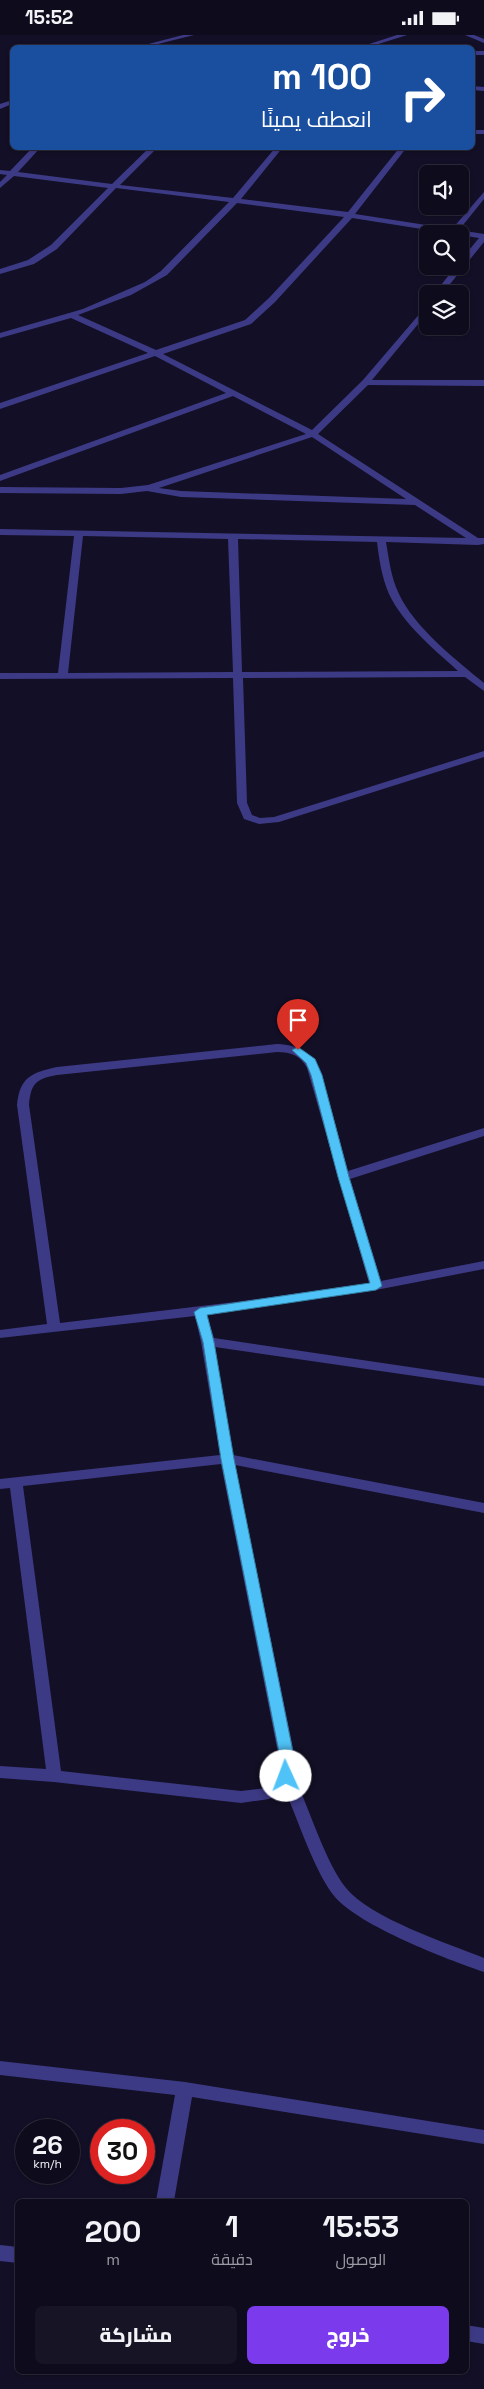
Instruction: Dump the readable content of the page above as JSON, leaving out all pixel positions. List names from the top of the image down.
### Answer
{
  "page": {
    "status": "15:52",
    "turn": ["100 m", "انعطف يمينًا"],
    "speed": "26 km/h",
    "limit": "30",
    "eta": [
      "15:53",
      "الوصول",
      "1",
      "دقيقة",
      "200",
      "m"
    ],
    "buttons": ["خروج", "مشاركة"]
  }
}
